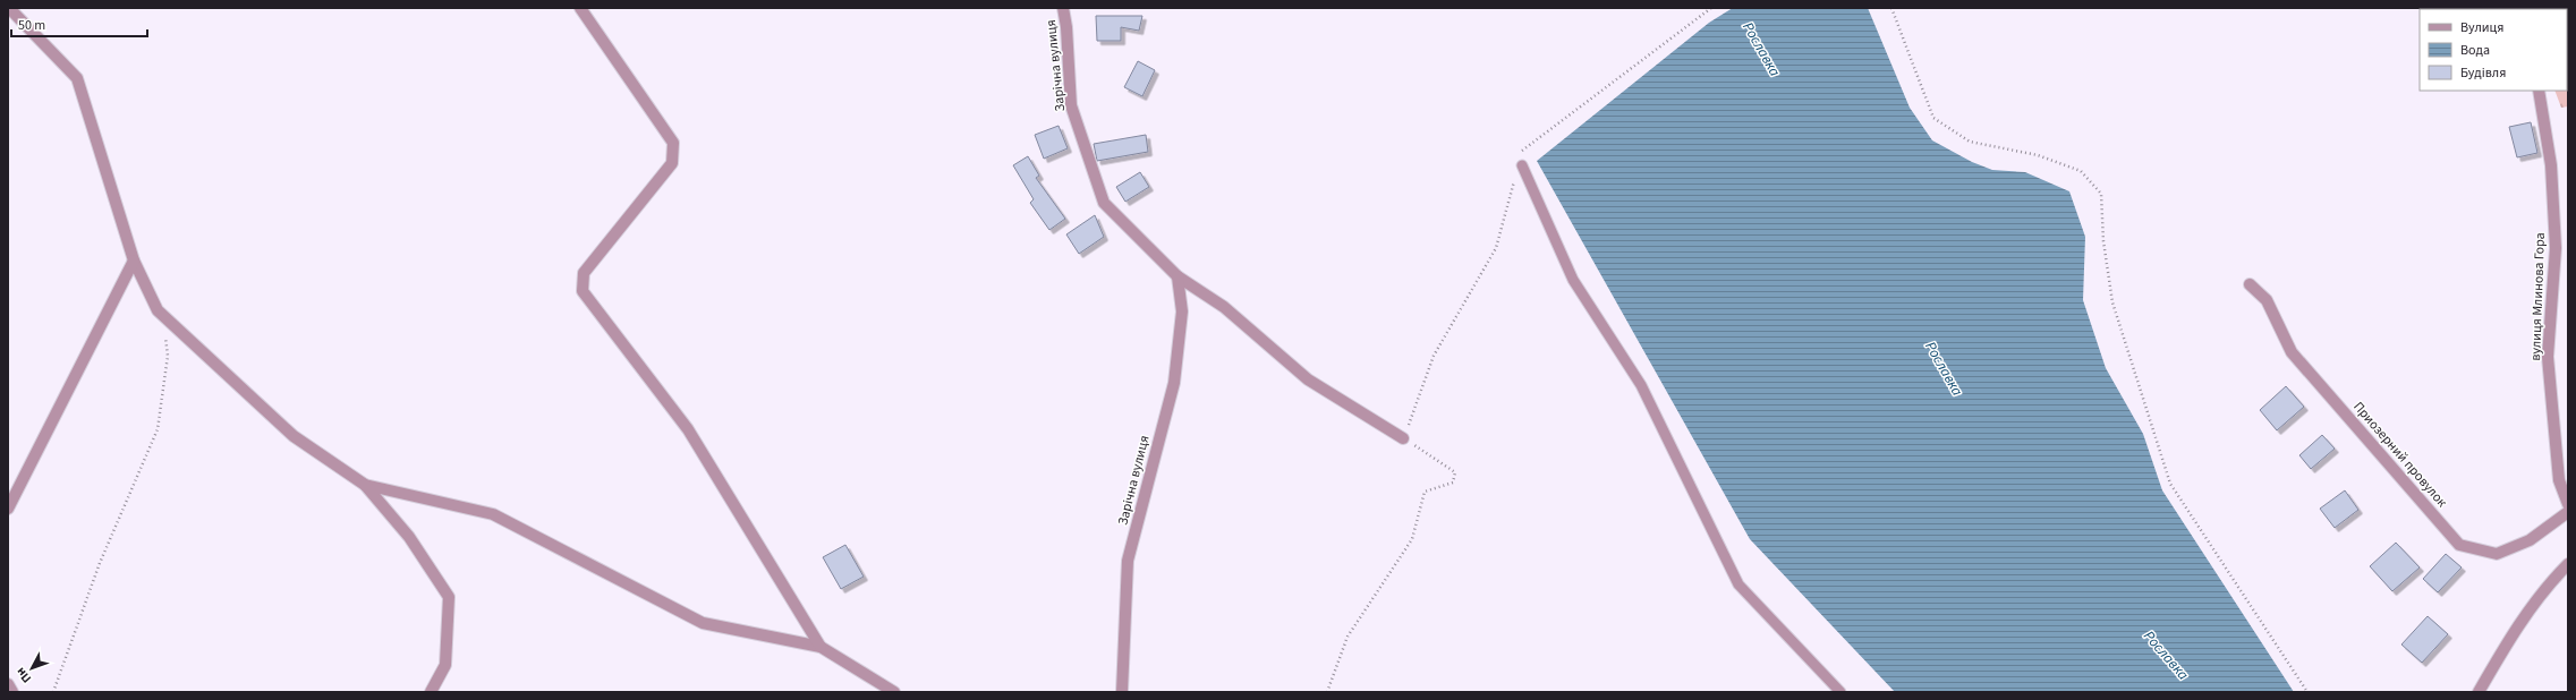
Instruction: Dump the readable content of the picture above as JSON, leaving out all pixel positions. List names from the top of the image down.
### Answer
{
  "streets": {
    "street": ["Зарічна вулиця", "вулиця Млинова Гора", "Приозерний провулок"]
  },
  "water": ["Рославка"],
  "legend": ["Вулиця", "Вода", "Будівля"],
  "scale_bar": "50 m",
  "north": "bottom left"
}
